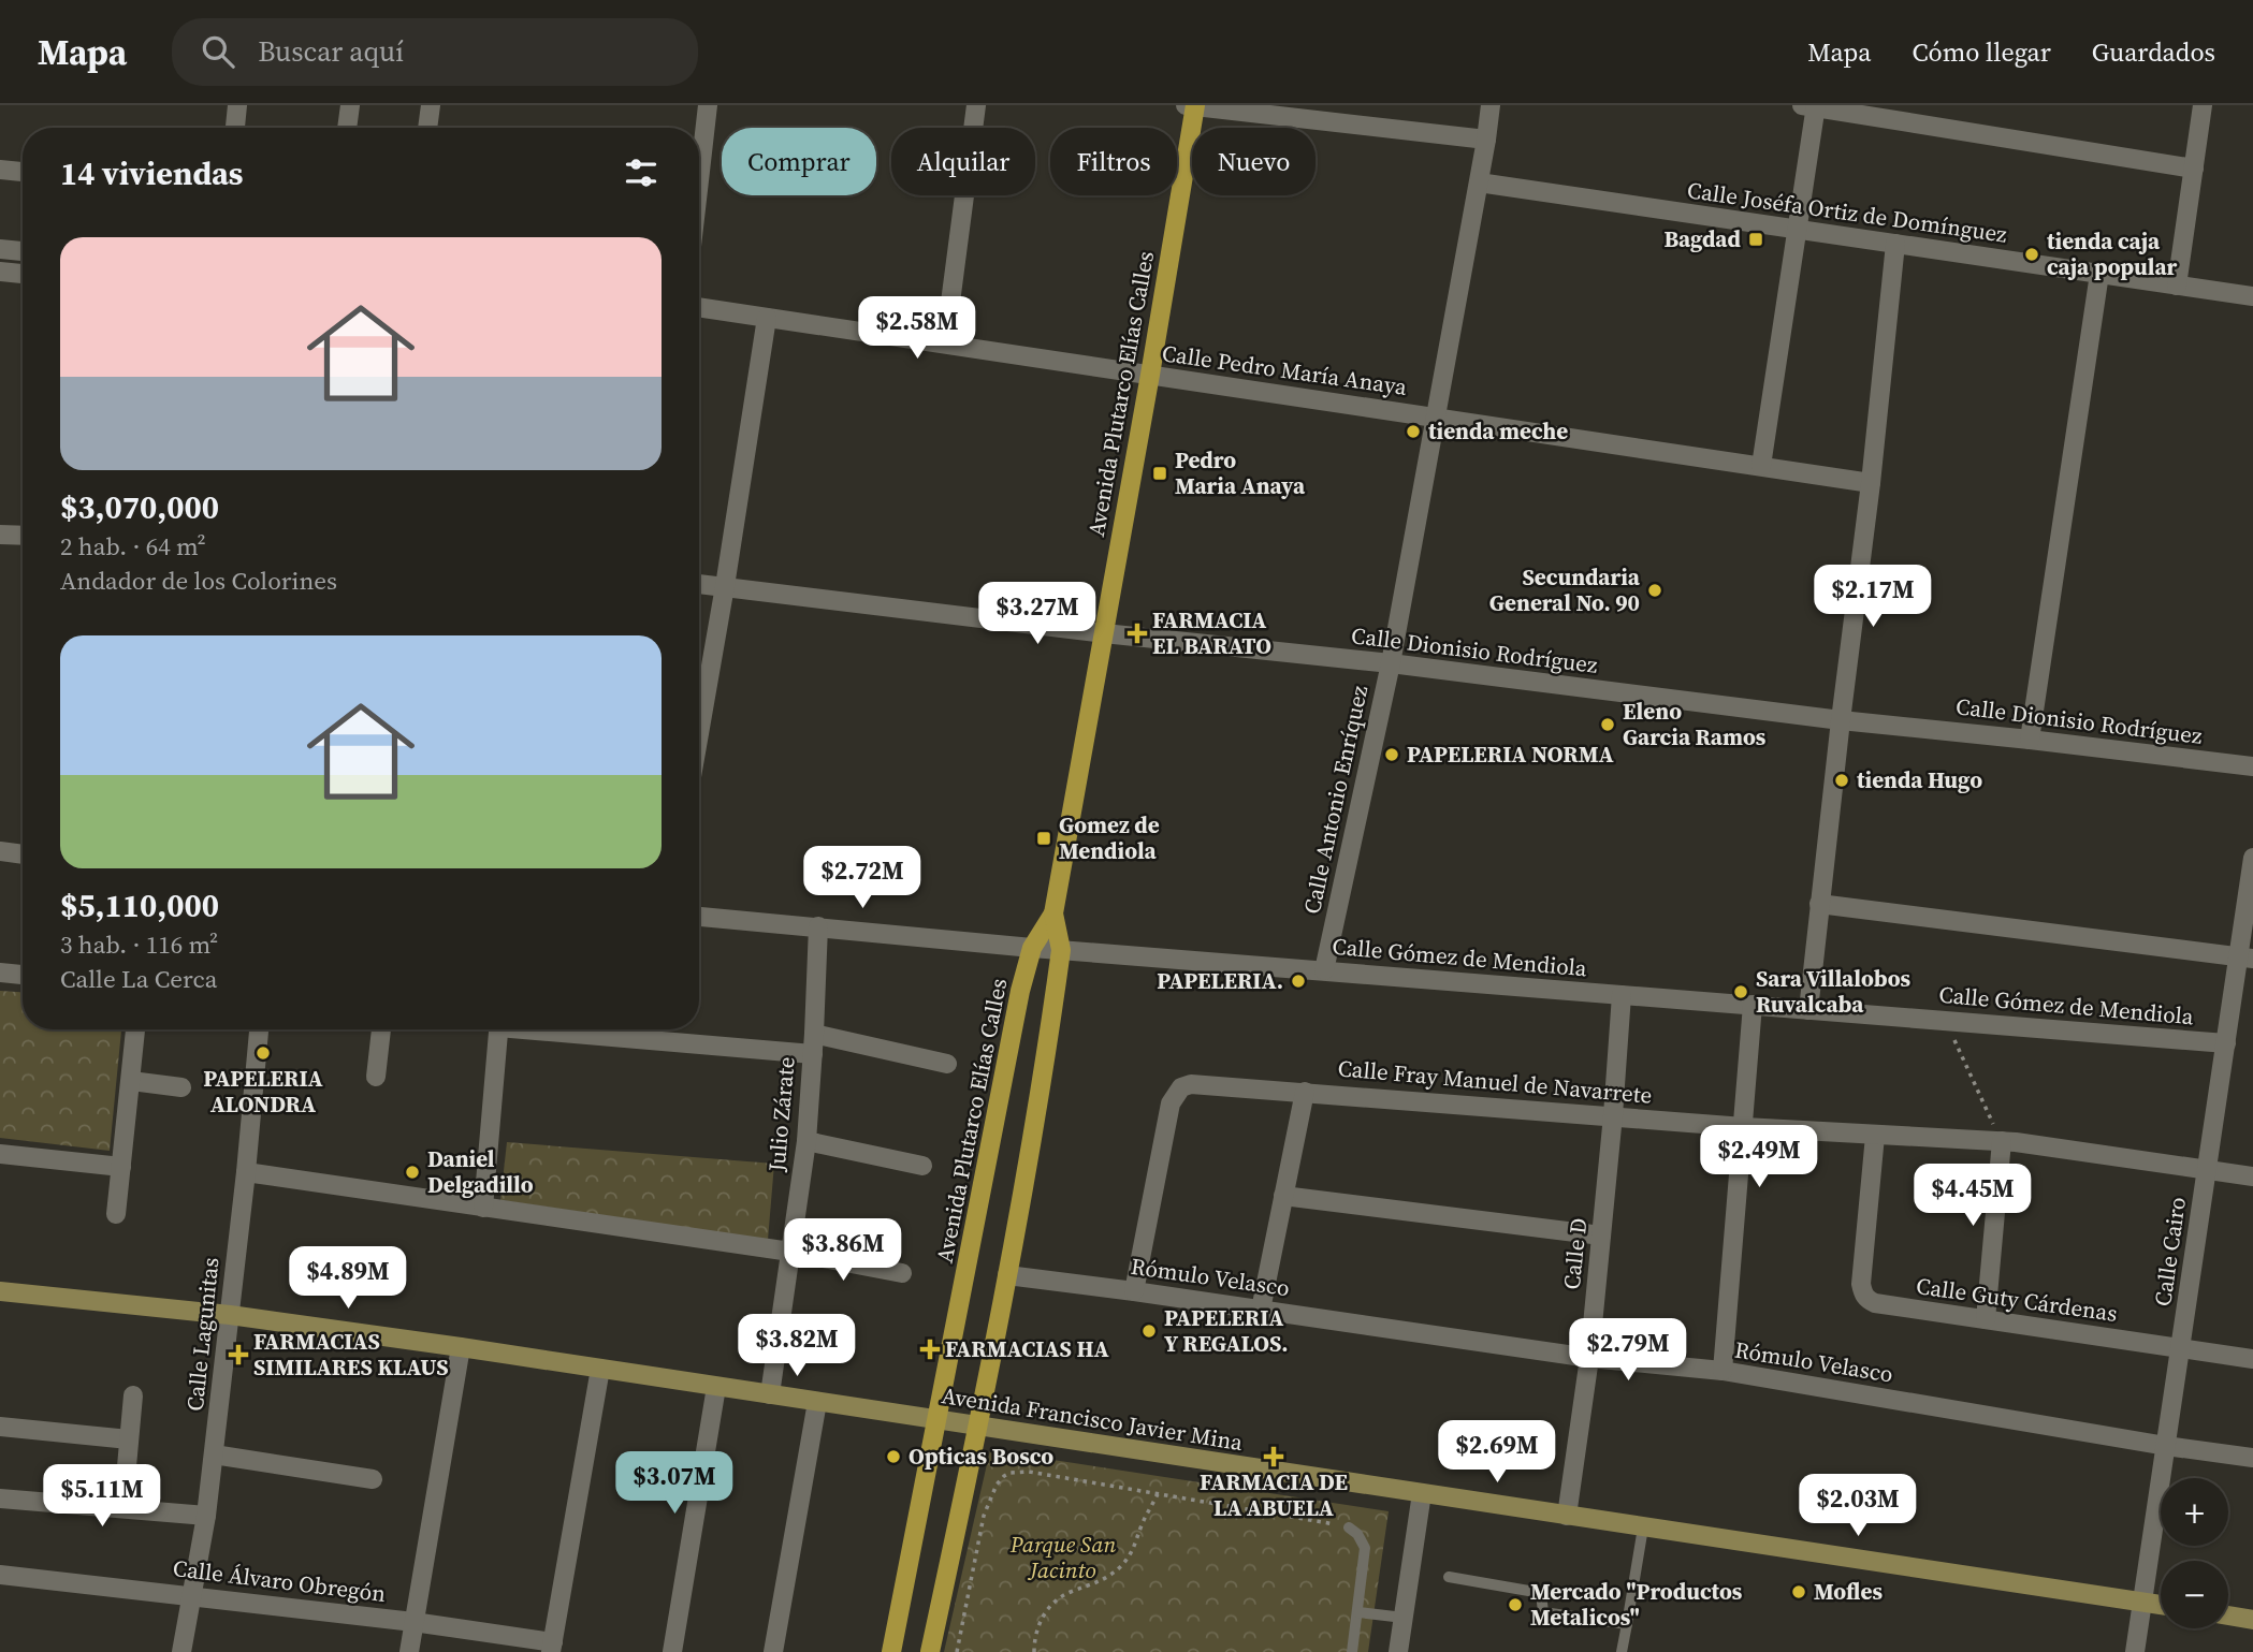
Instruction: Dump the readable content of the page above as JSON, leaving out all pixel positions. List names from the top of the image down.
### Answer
{
  "streets": {
    "main road": ["Avenida Plutarco Elías Calles", "Avenida Francisco Javier Mina"],
    "street": [
      "Calle Joséfa Ortiz de Domínguez",
      "Calle Pedro María Anaya",
      "Calle Dionisio Rodríguez",
      "Calle Antonio Enríquez",
      "Calle Gómez de Mendiola",
      "Calle Fray Manuel de Navarrete",
      "Julio Zárate",
      "Calle Cairo",
      "Calle D",
      "Rómulo Velasco",
      "Calle Guty Cárdenas",
      "Calle Lagunitas",
      "Calle Álvaro Obregón"
    ]
  },
  "crossings": [
    ["Calle Joséfa Ortiz de Domínguez", "Calle Antonio Enríquez"],
    ["Calle Pedro María Anaya", "Avenida Plutarco Elías Calles"],
    ["Calle Pedro María Anaya", "Calle Antonio Enríquez"],
    ["Avenida Plutarco Elías Calles", "Calle Dionisio Rodríguez"],
    ["Avenida Plutarco Elías Calles", "Calle Gómez de Mendiola"],
    ["Avenida Plutarco Elías Calles", "Rómulo Velasco"],
    ["Avenida Plutarco Elías Calles", "Avenida Francisco Javier Mina"],
    ["Calle Dionisio Rodríguez", "Calle Antonio Enríquez"],
    ["Calle Antonio Enríquez", "Calle Gómez de Mendiola"],
    ["Calle Gómez de Mendiola", "Julio Zárate"],
    ["Calle Gómez de Mendiola", "Calle Cairo"],
    ["Calle Gómez de Mendiola", "Calle D"],
    ["Calle Fray Manuel de Navarrete", "Calle Cairo"],
    ["Calle Fray Manuel de Navarrete", "Calle D"],
    ["Calle Fray Manuel de Navarrete", "Rómulo Velasco"],
    ["Calle Fray Manuel de Navarrete", "Calle Guty Cárdenas"],
    ["Julio Zárate", "Avenida Francisco Javier Mina"],
    ["Calle Cairo", "Rómulo Velasco"],
    ["Calle Cairo", "Calle Guty Cárdenas"],
    ["Calle Cairo", "Avenida Francisco Javier Mina"],
    ["Calle D", "Rómulo Velasco"],
    ["Calle D", "Avenida Francisco Javier Mina"],
    ["Calle Lagunitas", "Avenida Francisco Javier Mina"],
    ["Calle Lagunitas", "Calle Álvaro Obregón"]
  ],
  "parks": ["Parque San Jacinto"],
  "places": {
    "transit": ["Bagdad", "Pedro Maria Anaya", "Gomez de Mendiola"],
    "other": [
      "tienda caja caja popular",
      "tienda meche",
      "Secundaria General No. 90",
      "Eleno Garcia Ramos",
      "PAPELERIA NORMA",
      "tienda Hugo",
      "PAPELERIA.",
      "Sara Villalobos Ruvalcaba",
      "PAPELERIA ALONDRA",
      "Daniel Delgadillo",
      "PAPELERIA Y REGALOS.",
      "Opticas Bosco",
      "Mofles",
      "Mercado \"Productos Metalicos\""
    ],
    "health": [
      "FARMACIA EL BARATO",
      "FARMACIAS HA",
      "FARMACIAS SIMILARES KLAUS",
      "FARMACIA DE LA ABUELA"
    ]
  },
  "page": {
    "header": "Mapa",
    "search": "Buscar aquí",
    "nav": ["Mapa", "Cómo llegar", "Guardados"],
    "chip": [
      "Comprar",
      "Alquilar",
      "Filtros",
      "Nuevo"
    ],
    "heading": "14 viviendas",
    "list": [
      {
        "name": "$3,070,000",
        "note": "2 hab. · 64 m² · Andador de los Colorines"
      },
      {
        "name": "$5,110,000",
        "note": "3 hab. · 116 m² · Calle La Cerca"
      }
    ],
    "price": [
      "$2.58M",
      "$2.17M",
      "$3.27M",
      "$2.72M",
      "$2.49M",
      "$4.45M",
      "$3.86M",
      "$4.89M",
      "$3.82M",
      "$2.79M",
      "$2.69M",
      "$3.07M",
      "$5.11M",
      "$2.03M"
    ],
    "map_buttons": ["+", "−"]
  }
}
